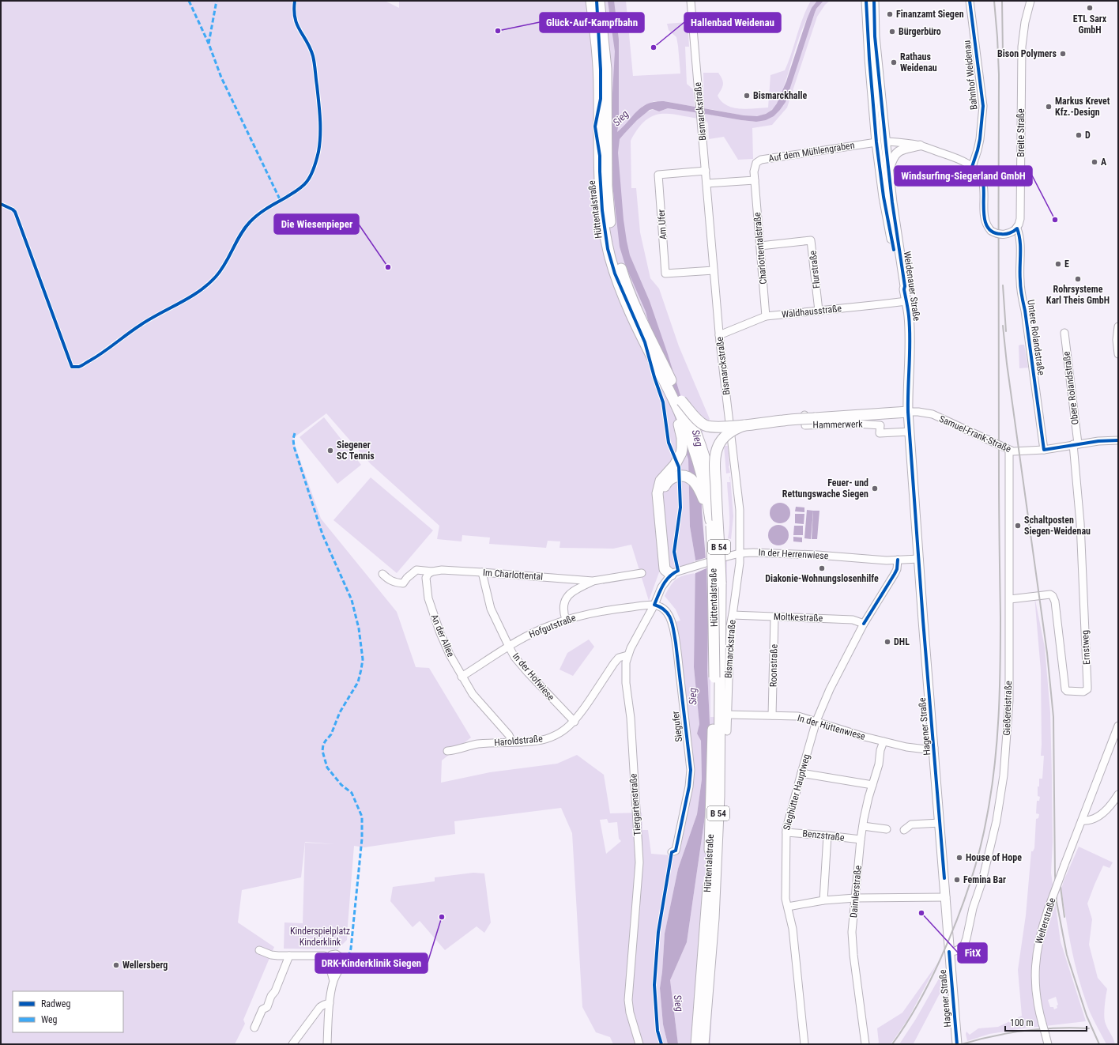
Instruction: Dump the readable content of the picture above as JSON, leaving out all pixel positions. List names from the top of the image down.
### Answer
{
  "streets": {
    "highway": ["Hüttentalstraße", "B 54"],
    "main road": ["Weidenauer Straße", "Hagener Straße"],
    "street": [
      "Bahnhof Weidenau",
      "Bismarckstraße",
      "Breite Straße",
      "Auf dem Mühlengraben",
      "Am Ufer",
      "Charlottentalstraße",
      "Flurstraße",
      "Waldhausstraße",
      "Untere Rolandstraße",
      "Obere Rolandstraße",
      "Hammerwerk",
      "Samuel-Frank-Straße",
      "In der Herrenwiese",
      "Im Charlottental",
      "Moltkestraße",
      "Hofgutstraße",
      "An der Allee",
      "Ernstweg",
      "Roonstraße",
      "In der Hofwiese",
      "Gießereistraße",
      "Siegufer",
      "In der Hüttenwiese",
      "Haroldstraße",
      "Sieghütter Hauptweg",
      "Tiergartenstraße",
      "Benzstraße",
      "Daimlerstraße",
      "Welterstraße"
    ]
  },
  "crossings": [
    ["Bismarckstraße", "Am Ufer"],
    ["Bismarckstraße", "Waldhausstraße"],
    ["Bismarckstraße", "Hammerwerk"],
    ["Bismarckstraße", "In der Herrenwiese"],
    ["Bismarckstraße", "Moltkestraße"],
    ["Bismarckstraße", "In der Hüttenwiese"],
    ["Breite Straße", "Untere Rolandstraße"],
    ["Auf dem Mühlengraben", "Charlottentalstraße"],
    ["Auf dem Mühlengraben", "Weidenauer Straße"],
    ["Charlottentalstraße", "Flurstraße"],
    ["Charlottentalstraße", "Waldhausstraße"],
    ["Flurstraße", "Waldhausstraße"],
    ["Weidenauer Straße", "Waldhausstraße"],
    ["Weidenauer Straße", "Hammerwerk"],
    ["Weidenauer Straße", "Samuel-Frank-Straße"],
    ["Weidenauer Straße", "In der Herrenwiese"],
    ["Weidenauer Straße", "Hagener Straße"],
    ["Untere Rolandstraße", "Samuel-Frank-Straße"],
    ["Obere Rolandstraße", "Samuel-Frank-Straße"],
    ["Obere Rolandstraße", "Ernstweg"],
    ["Samuel-Frank-Straße", "Ernstweg"],
    ["Samuel-Frank-Straße", "Gießereistraße"],
    ["In der Herrenwiese", "Sieghütter Hauptweg"],
    ["In der Herrenwiese", "Tiergartenstraße"],
    ["Im Charlottental", "Hofgutstraße"],
    ["Im Charlottental", "An der Allee"],
    ["Im Charlottental", "In der Hofwiese"],
    ["Moltkestraße", "Roonstraße"],
    ["Moltkestraße", "Sieghütter Hauptweg"],
    ["Hofgutstraße", "An der Allee"],
    ["Hofgutstraße", "In der Hofwiese"],
    ["Hofgutstraße", "Siegufer"],
    ["Hofgutstraße", "Tiergartenstraße"],
    ["An der Allee", "Haroldstraße"],
    ["Ernstweg", "Gießereistraße"],
    ["Roonstraße", "In der Hüttenwiese"],
    ["In der Hofwiese", "Haroldstraße"],
    ["Gießereistraße", "Hagener Straße"],
    ["Siegufer", "Tiergartenstraße"],
    ["Hagener Straße", "In der Hüttenwiese"],
    ["In der Hüttenwiese", "Sieghütter Hauptweg"],
    ["In der Hüttenwiese", "Daimlerstraße"],
    ["Haroldstraße", "Tiergartenstraße"],
    ["Sieghütter Hauptweg", "Benzstraße"],
    ["Benzstraße", "Daimlerstraße"]
  ],
  "water": ["Sieg"],
  "parks": ["Kinderspielplatz Kinderklink"],
  "places": [
    "ETL Sarx GmbH",
    "Finanzamt Siegen",
    "Glück-Auf-Kampfbahn",
    "Bürgerbüro",
    "Hallenbad Weidenau",
    "Bison Polymers",
    "Rathaus Weidenau",
    "Bismarckhalle",
    "Markus Krevet Kfz.-Design",
    "D",
    "A",
    "Windsurfing-Siegerland GmbH",
    "E",
    "Die Wiesenpieper",
    "Rohrsysteme Karl Theis GmbH",
    "Siegener SC Tennis",
    "Feuer- und Rettungswache Siegen",
    "Schaltposten Siegen-Weidenau",
    "Diakonie-Wohnungslosenhilfe",
    "DHL",
    "House of Hope",
    "Femina Bar",
    "FitX",
    "DRK-Kinderklinik Siegen",
    "Wellersberg"
  ],
  "legend": ["Radweg", "Weg"],
  "scale_bar": "100 m"
}
